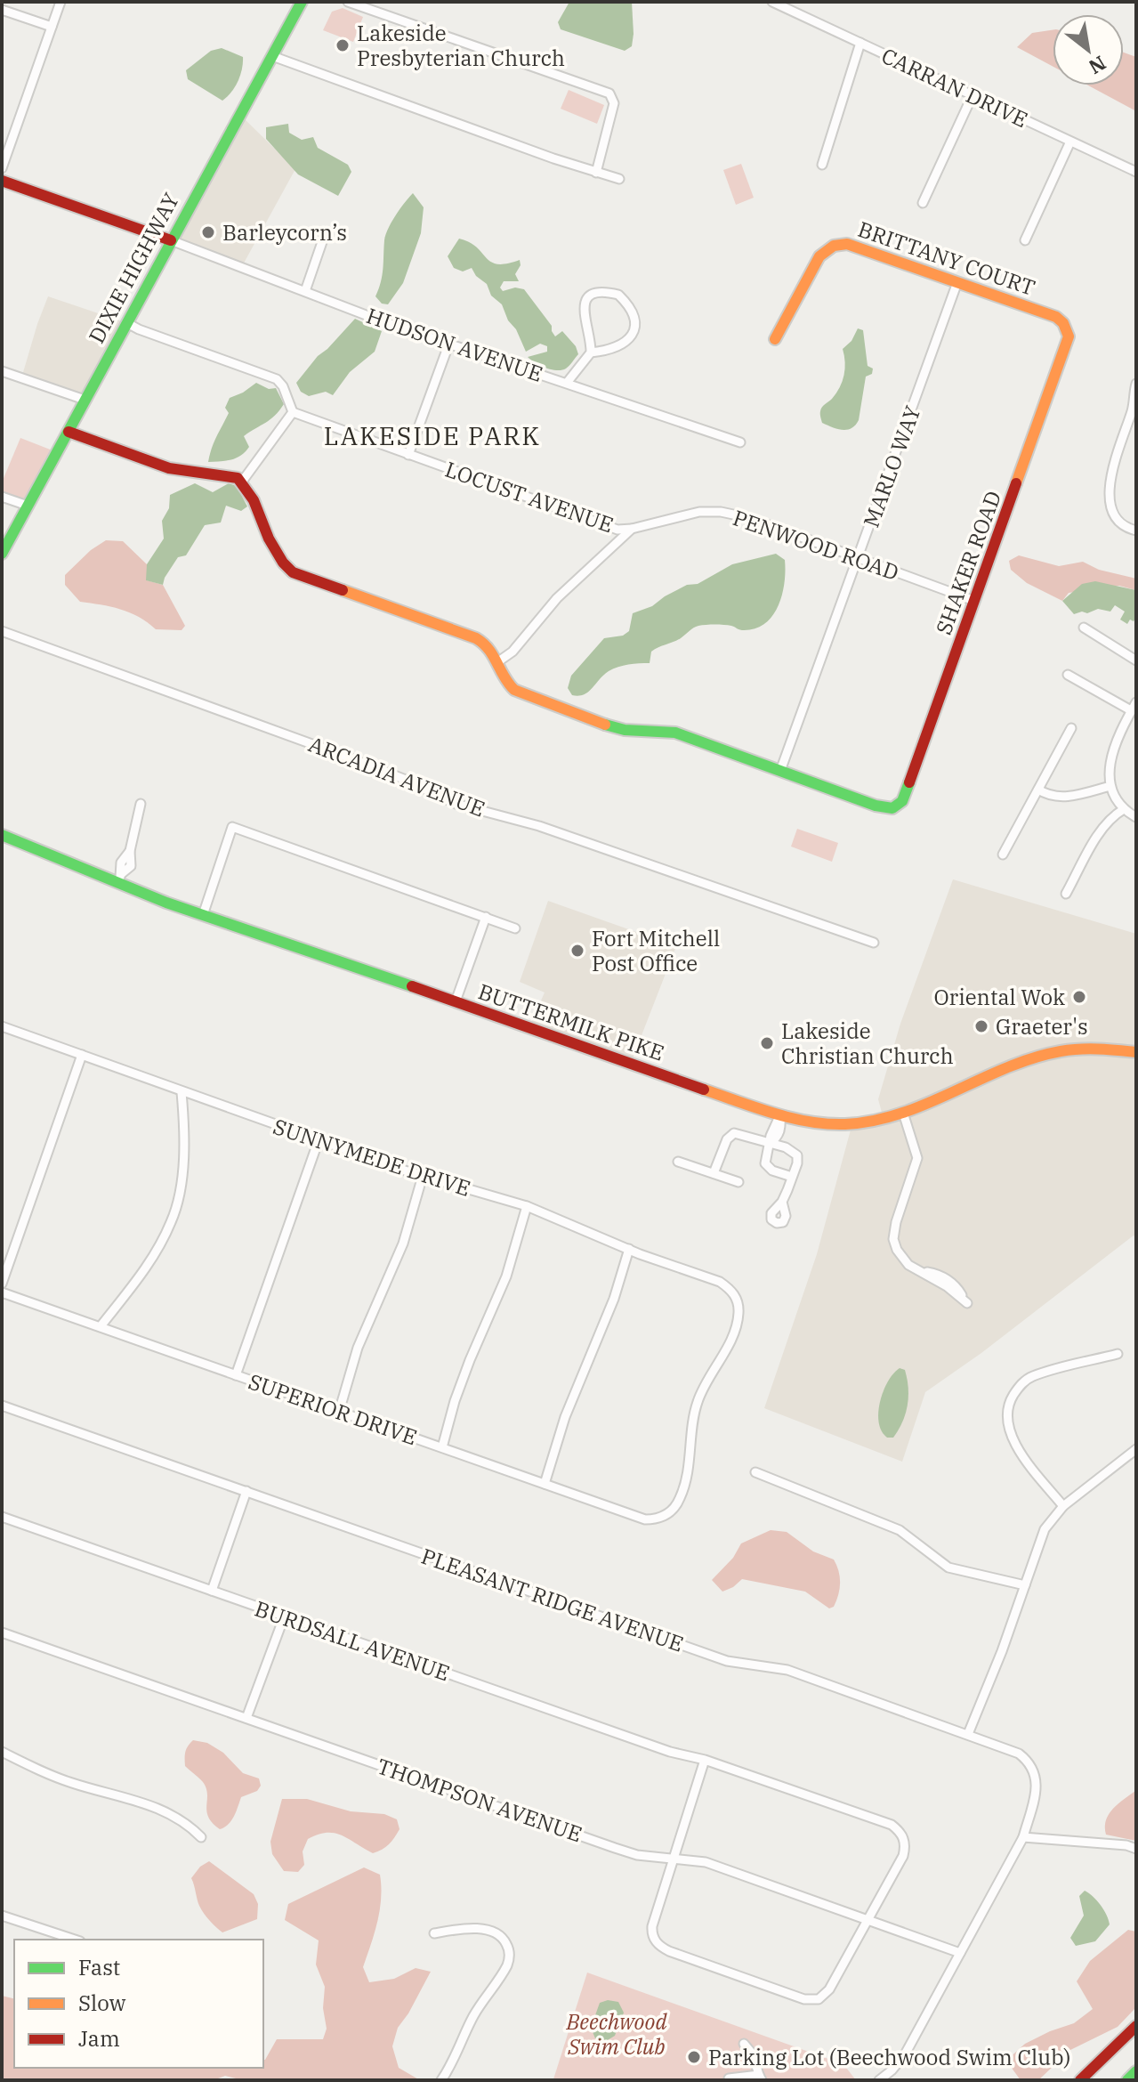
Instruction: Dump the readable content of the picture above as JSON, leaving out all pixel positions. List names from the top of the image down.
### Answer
{
  "streets": {
    "main road": [
      "BRITTANY COURT",
      "DIXIE HIGHWAY",
      "SHAKER ROAD",
      "BUTTERMILK PIKE"
    ],
    "street": [
      "CARRAN DRIVE",
      "HUDSON AVENUE",
      "MARLO WAY",
      "LOCUST AVENUE",
      "PENWOOD ROAD",
      "ARCADIA AVENUE",
      "SUNNYMEDE DRIVE",
      "SUPERIOR DRIVE",
      "PLEASANT RIDGE AVENUE",
      "BURDSALL AVENUE",
      "THOMPSON AVENUE"
    ]
  },
  "crossings": [
    ["BRITTANY COURT", "MARLO WAY"],
    ["BRITTANY COURT", "SHAKER ROAD"],
    ["DIXIE HIGHWAY", "HUDSON AVENUE"],
    ["MARLO WAY", "PENWOOD ROAD"],
    ["MARLO WAY", "SHAKER ROAD"],
    ["LOCUST AVENUE", "PENWOOD ROAD"],
    ["PENWOOD ROAD", "SHAKER ROAD"],
    ["SUNNYMEDE DRIVE", "SUPERIOR DRIVE"],
    ["BURDSALL AVENUE", "THOMPSON AVENUE"]
  ],
  "districts": ["LAKESIDE PARK"],
  "parks": ["Beechwood Swim Club"],
  "places": [
    "Lakeside Presbyterian Church",
    "Barleycorn’s",
    "Fort Mitchell Post Office",
    "Oriental Wok",
    "Graeter's",
    "Lakeside Christian Church",
    "Parking Lot (Beechwood Swim Club)"
  ],
  "legend": ["Fast", "Slow", "Jam"],
  "north": "bottom right"
}
